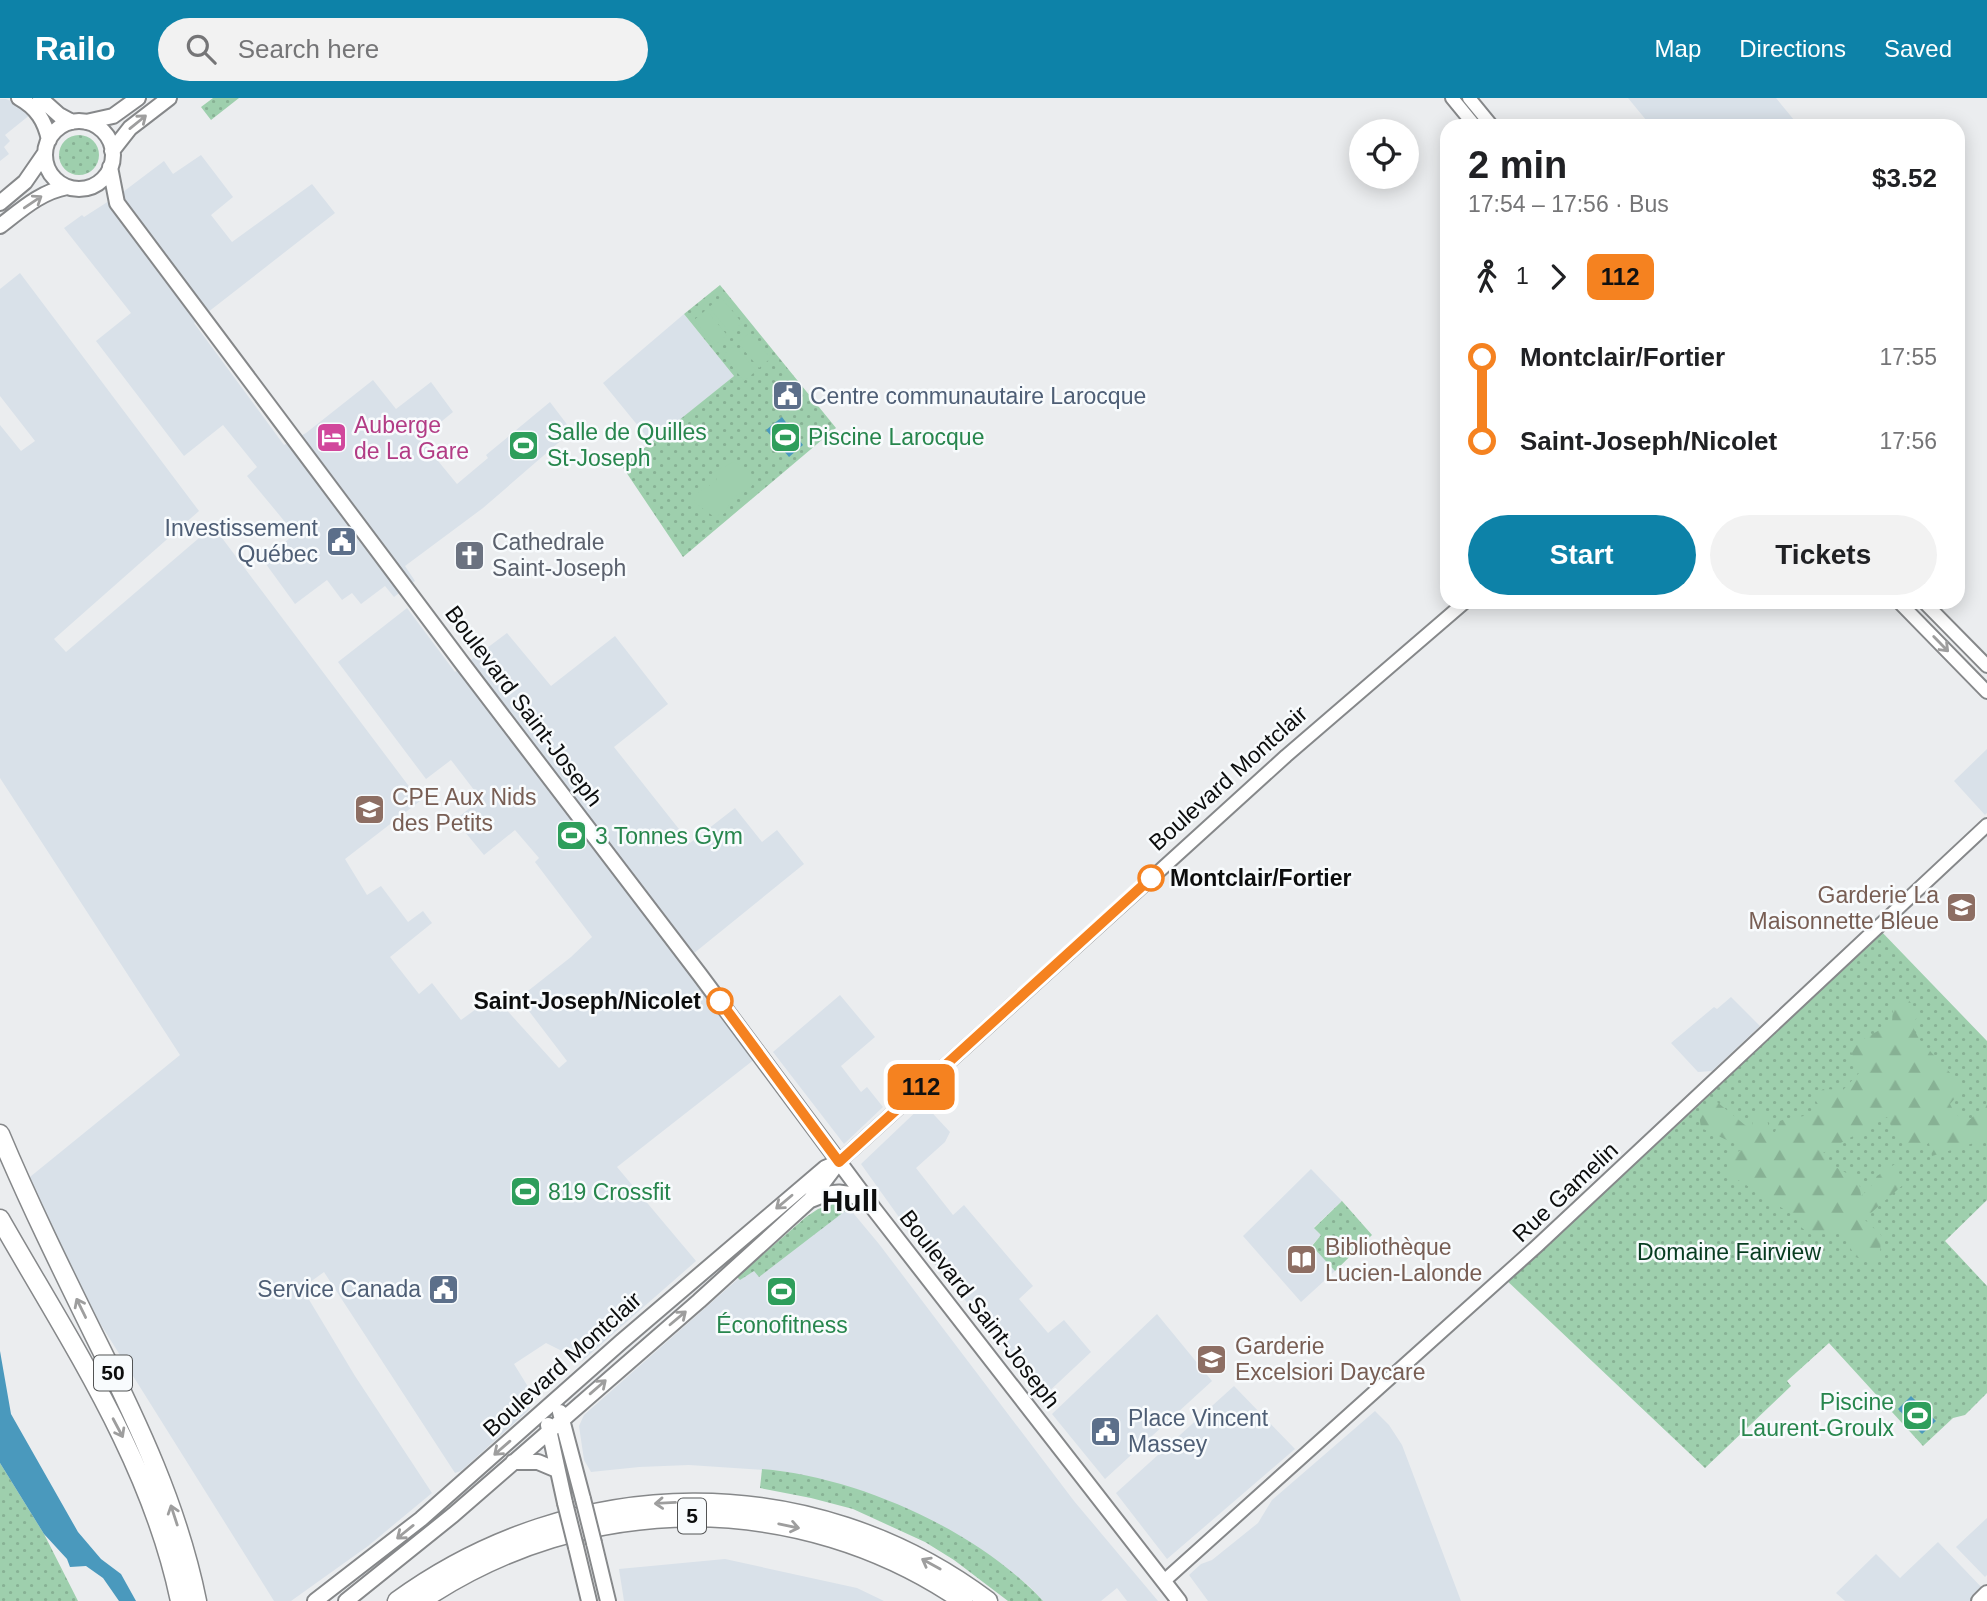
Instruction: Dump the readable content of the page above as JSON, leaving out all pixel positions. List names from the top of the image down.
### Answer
{
  "streets": {
    "highway": ["50", "5"],
    "main road": ["Boulevard Saint-Joseph", "Boulevard Montclair"],
    "street": ["Rue Gamelin"]
  },
  "crossings": [
    ["Boulevard Saint-Joseph", "Boulevard Montclair"],
    ["Boulevard Saint-Joseph", "Rue Gamelin"]
  ],
  "districts": ["Hull"],
  "parks": ["Domaine Fairview"],
  "places": {
    "public building": [
      "Centre communautaire Larocque",
      "Investissement Québec",
      "Service Canada",
      "Place Vincent Massey"
    ],
    "sports": [
      "Piscine Larocque",
      "Salle de Quilles St-Joseph",
      "3 Tonnes Gym",
      "819 Crossfit",
      "Éconofitness",
      "Piscine Laurent-Groulx"
    ],
    "hotel": ["Auberge de La Gare"],
    "church": ["Cathedrale Saint-Joseph"],
    "school or university": ["CPE Aux Nids des Petits", "Garderie La Maisonnette Bleue", "Garderie Excelsiori Daycare"],
    "other": ["Montclair/Fortier", "Saint-Joseph/Nicolet"],
    "library": ["Bibliothèque Lucien-Lalonde"]
  },
  "lines": ["bus line 112"],
  "page": {
    "header": "Railo",
    "search": "Search here",
    "nav": ["Map", "Directions", "Saved"],
    "on_map": "112",
    "heading": ["2 min", "17:54 – 17:56 · Bus", "$3.52"],
    "legs": ["1", "112"],
    "list": [
      {
        "name": "Montclair/Fortier",
        "value": "17:55"
      },
      {
        "name": "Saint-Joseph/Nicolet",
        "value": "17:56"
      }
    ],
    "buttons": ["Start", "Tickets"]
  }
}
